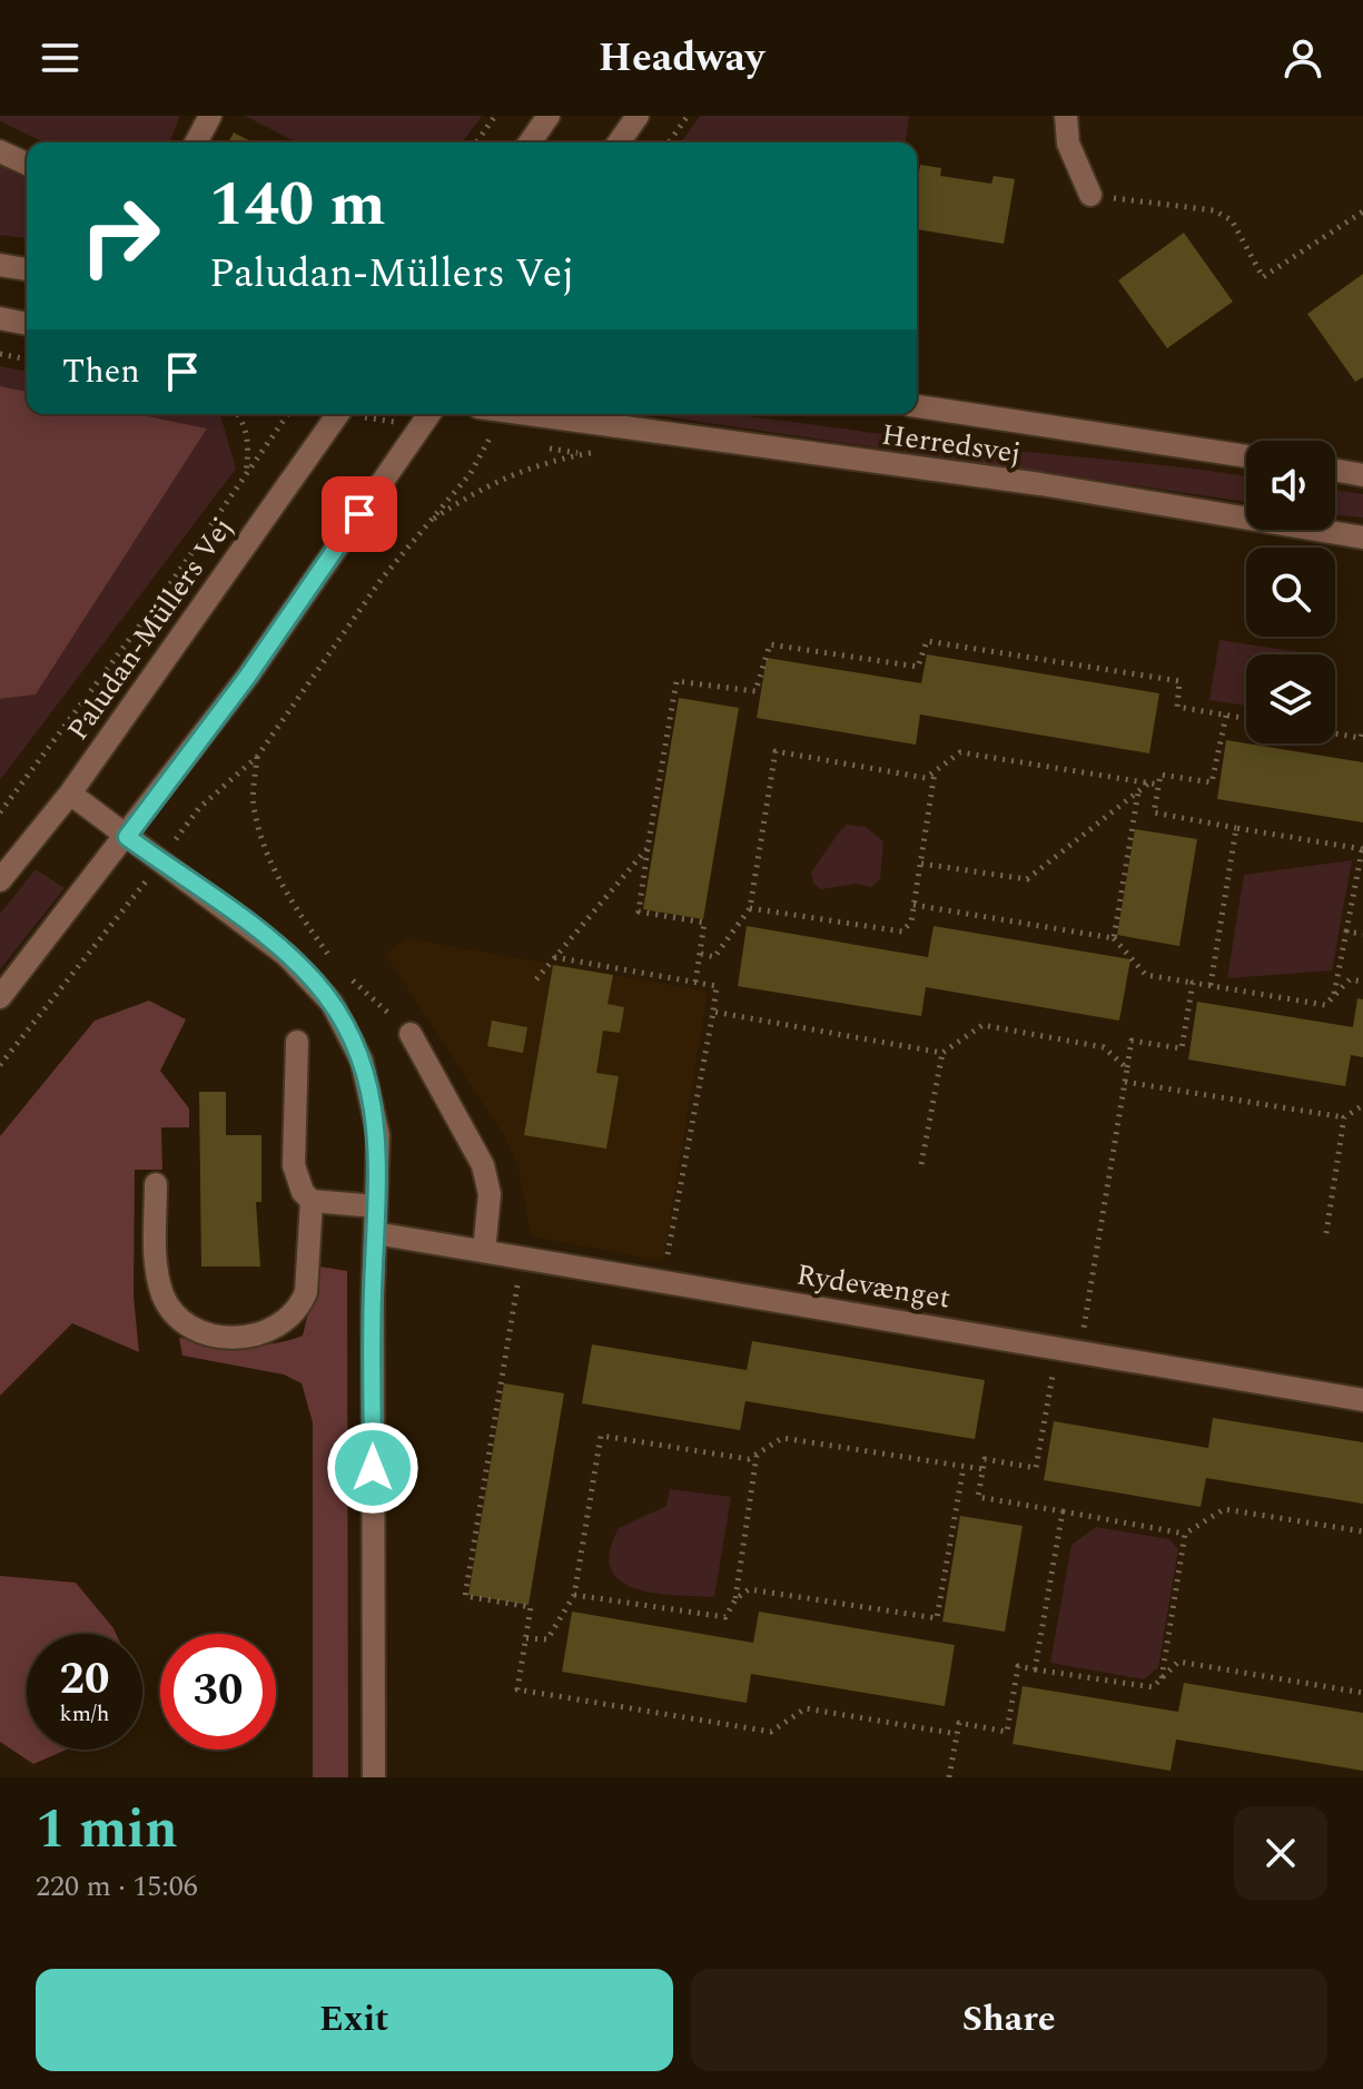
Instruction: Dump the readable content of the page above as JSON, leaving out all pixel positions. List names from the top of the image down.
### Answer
{
  "streets": {
    "street": ["Herredsvej", "Paludan-Müllers Vej", "Rydevænget"]
  },
  "page": {
    "header": "Headway",
    "turn": ["140 m", "Paludan-Müllers Vej"],
    "then": "Then",
    "speed": "20 km/h",
    "limit": "30",
    "heading": ["1 min", "220 m · 15:06"],
    "buttons": ["Exit", "Share"]
  }
}
